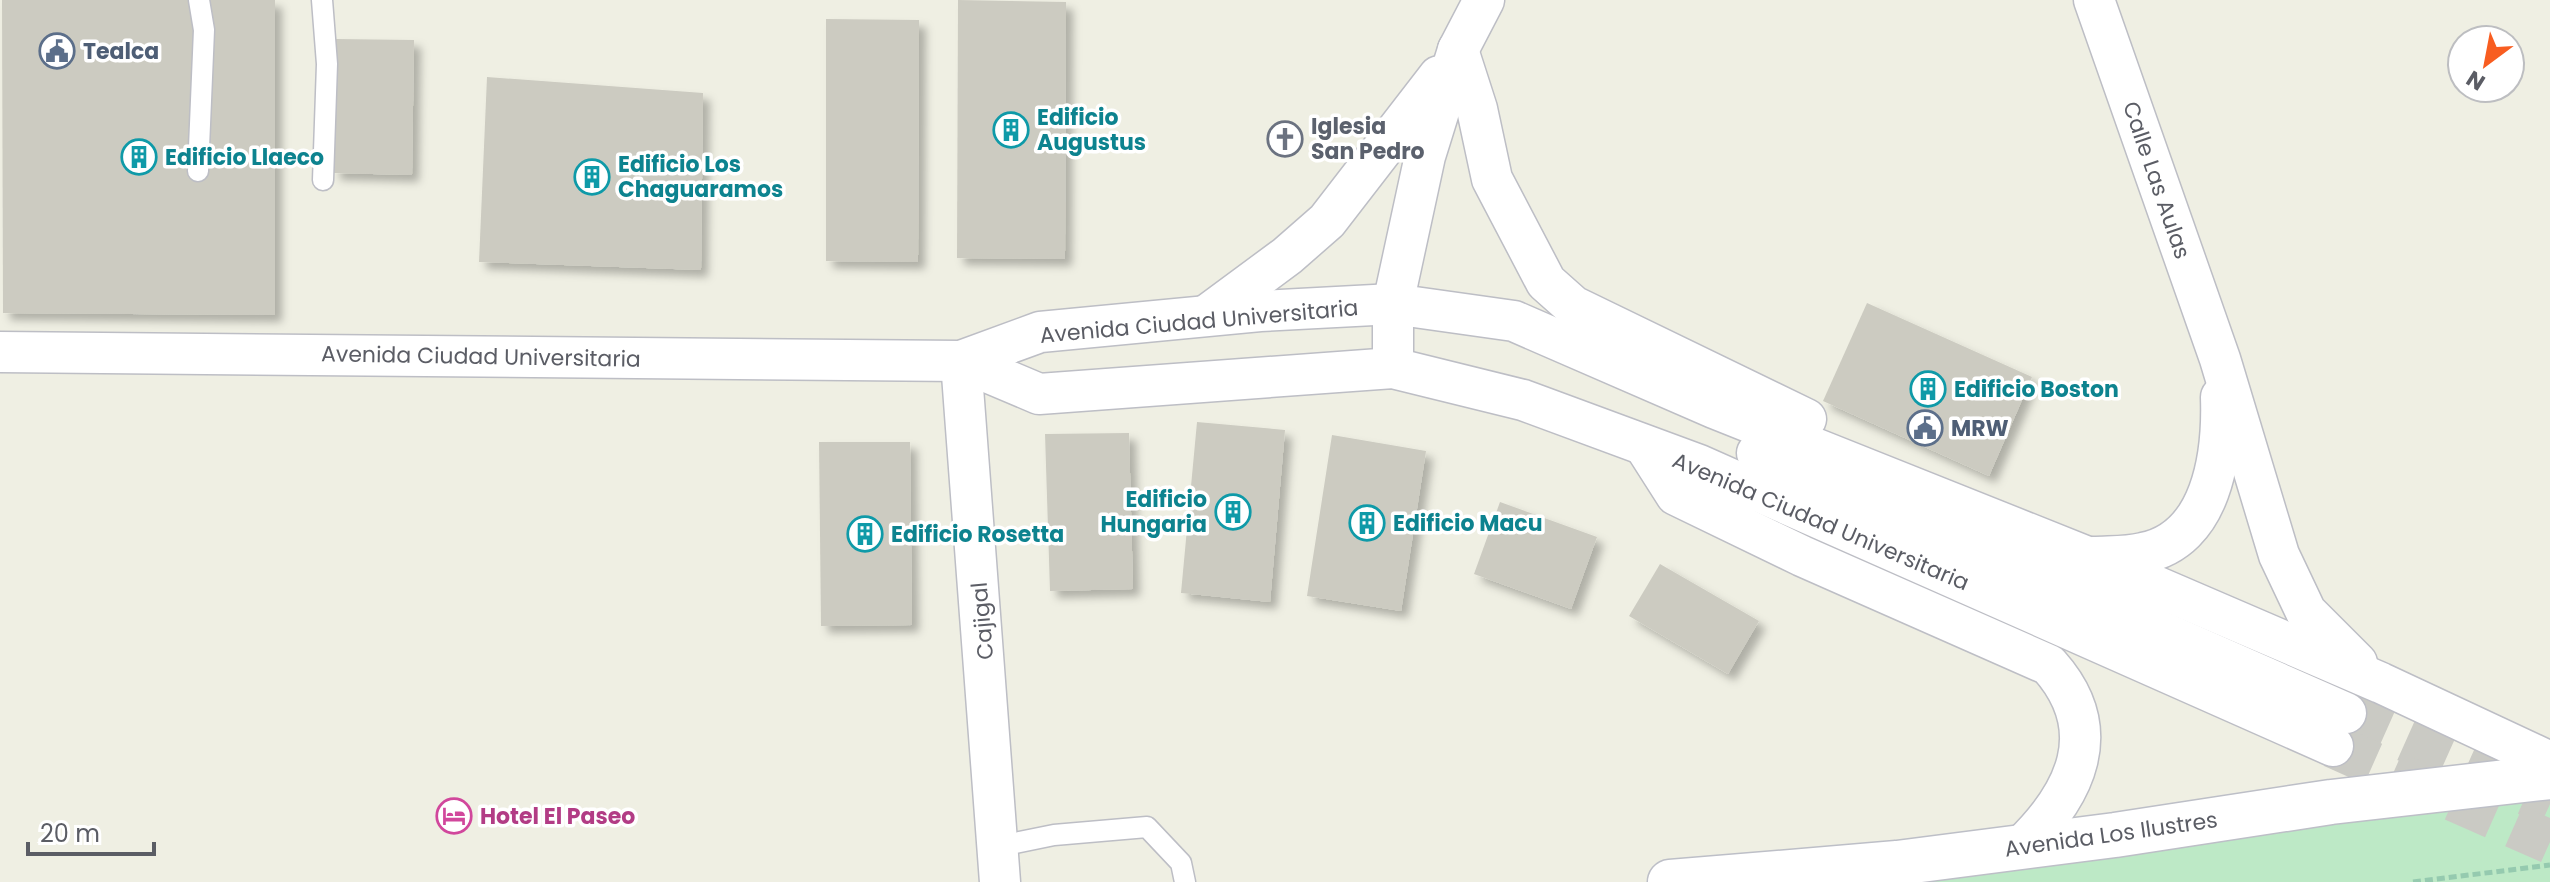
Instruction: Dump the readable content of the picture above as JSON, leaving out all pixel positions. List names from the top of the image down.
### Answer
{
  "streets": {
    "main road": ["Avenida Los Ilustres"],
    "street": ["Calle Las Aulas", "Avenida Ciudad Universitaria", "Cajigal"]
  },
  "crossings": [
    ["Calle Las Aulas", "Avenida Ciudad Universitaria"],
    ["Avenida Ciudad Universitaria", "Cajigal"]
  ],
  "places": {
    "public building": ["Tealca", "MRW"],
    "building": [
      "Edificio Augustus",
      "Edificio Llaeco",
      "Edificio Los Chaguaramos",
      "Edificio Boston",
      "Edificio Hungaria",
      "Edificio Macu",
      "Edificio Rosetta"
    ],
    "church": ["Iglesia San Pedro"],
    "hotel": ["Hotel El Paseo"]
  },
  "scale_bar": "20 m",
  "north": "bottom left"
}
